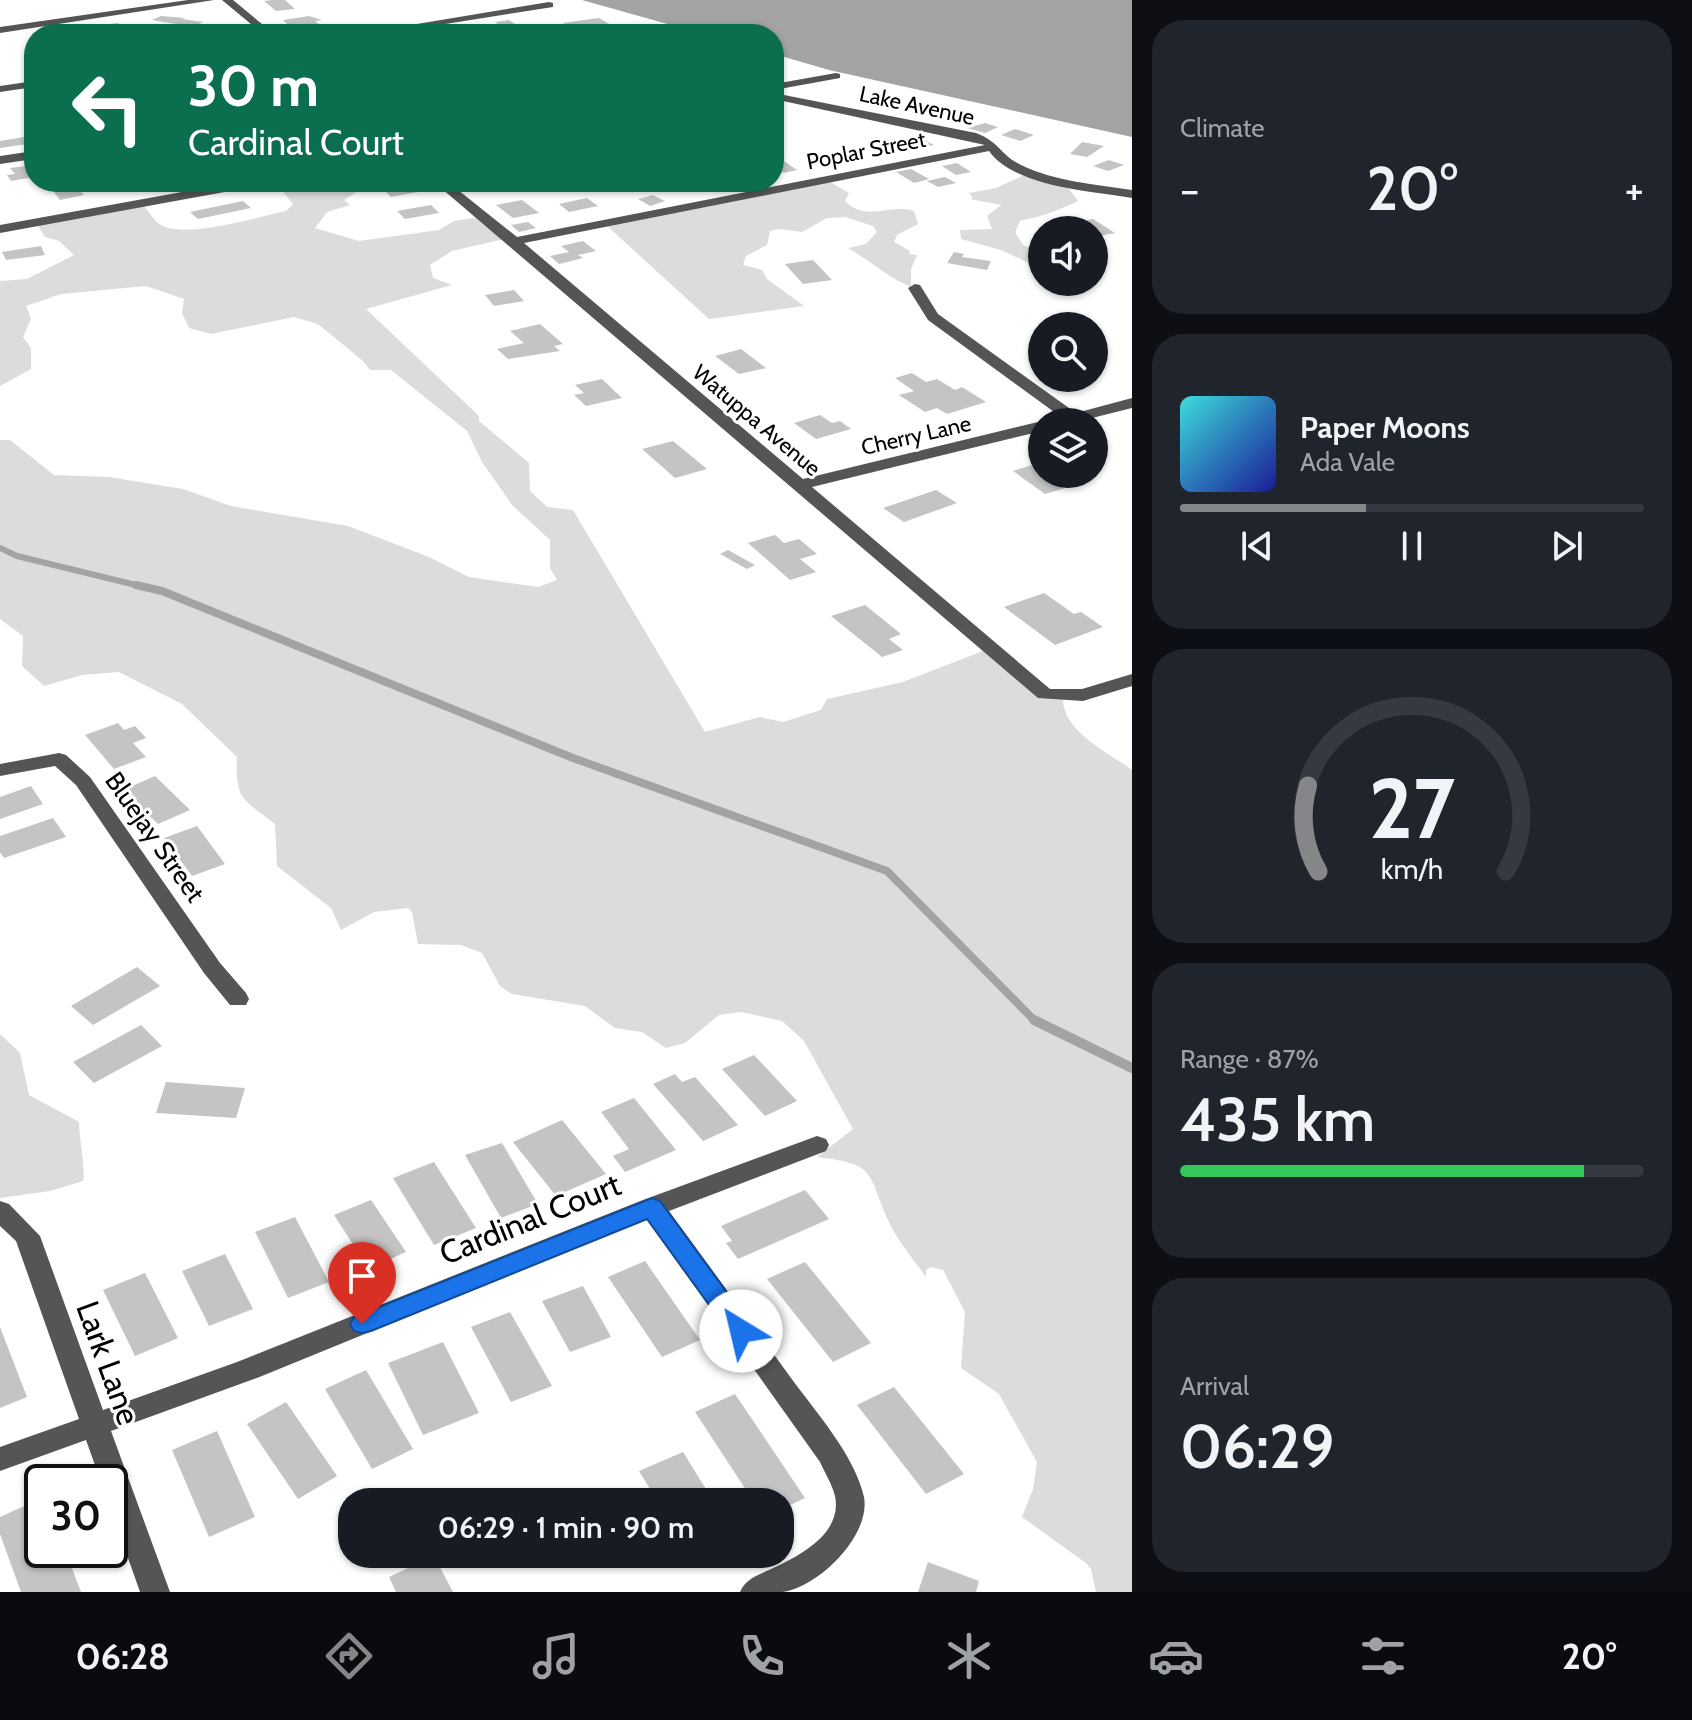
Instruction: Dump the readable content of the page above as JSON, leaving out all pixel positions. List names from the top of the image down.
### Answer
{
  "streets": {
    "street": [
      "Lake Avenue",
      "Poplar Street",
      "Watuppa Avenue",
      "Cherry Lane",
      "Bluejay Street",
      "Cardinal Court",
      "Lark Lane"
    ]
  },
  "crossings": [
    ["Lake Avenue", "Poplar Street"],
    ["Poplar Street", "Watuppa Avenue"],
    ["Watuppa Avenue", "Cherry Lane"],
    ["Cardinal Court", "Lark Lane"]
  ],
  "page": {
    "tile": [
      "Climate",
      ["Range · 87%", "435 km"],
      ["Arrival", "06:29"]
    ],
    "turn": ["30 m", "Cardinal Court"],
    "heat": ["−", "20°", "+"],
    "song": ["Paper Moons", "Ada Vale"],
    "limit": "30",
    "trip": "06:29 · 1 min · 90 m",
    "tabs": ["06:28", "20°"],
    "gauge": ["27", "km/h"]
  }
}
